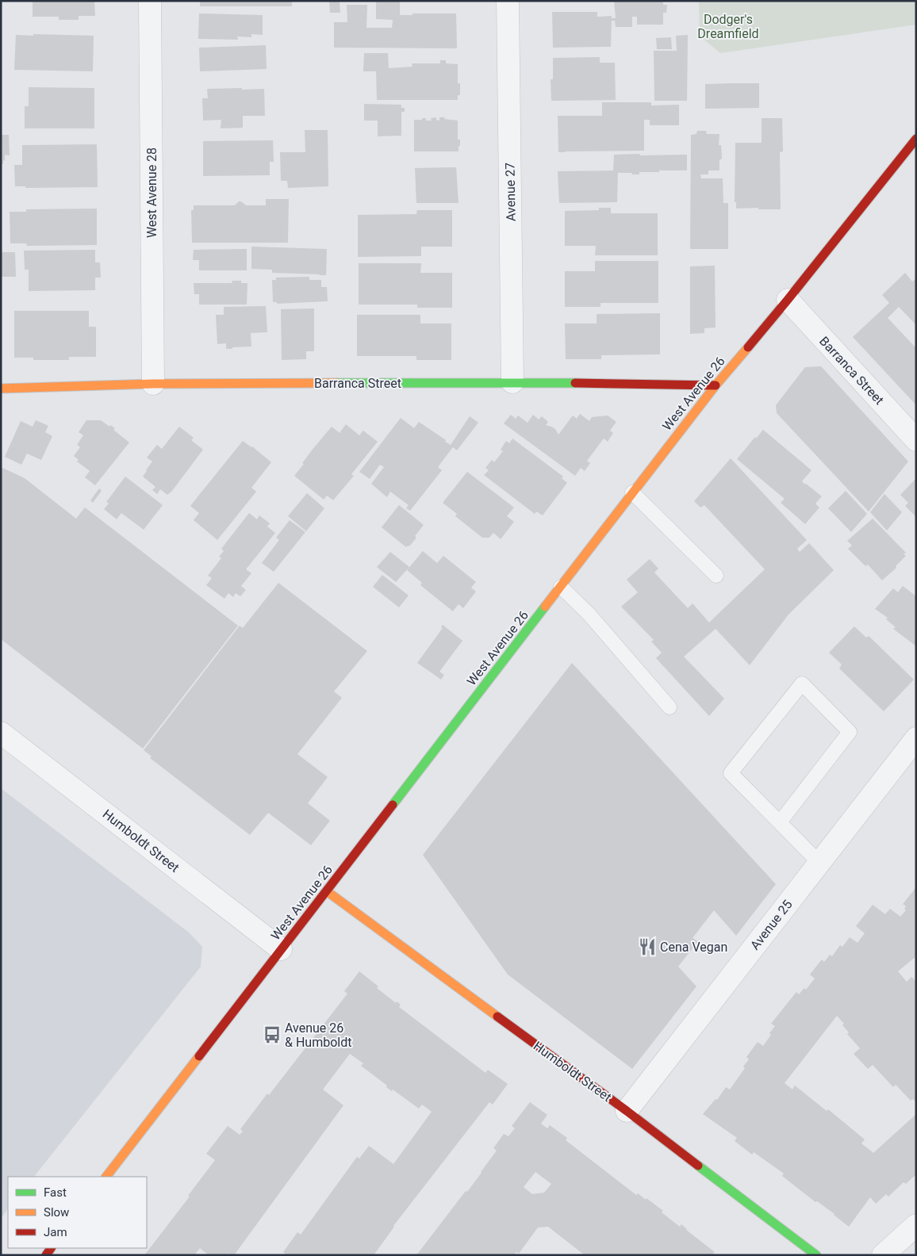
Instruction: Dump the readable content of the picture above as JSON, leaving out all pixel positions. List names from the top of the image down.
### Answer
{
  "streets": {
    "main road": ["Barranca Street", "West Avenue 26", "Humboldt Street"],
    "street": ["Avenue 27", "West Avenue 28", "Avenue 25"]
  },
  "crossings": [
    ["Avenue 27", "Barranca Street"],
    ["West Avenue 28", "Barranca Street"],
    ["Barranca Street", "West Avenue 26"],
    ["West Avenue 26", "Humboldt Street"],
    ["Humboldt Street", "Avenue 25"]
  ],
  "parks": ["Dodger's Dreamfield"],
  "places": {
    "restaurant": ["Cena Vegan"],
    "bus stop": ["Avenue 26 & Humboldt"]
  },
  "legend": ["Fast", "Slow", "Jam"]
}
